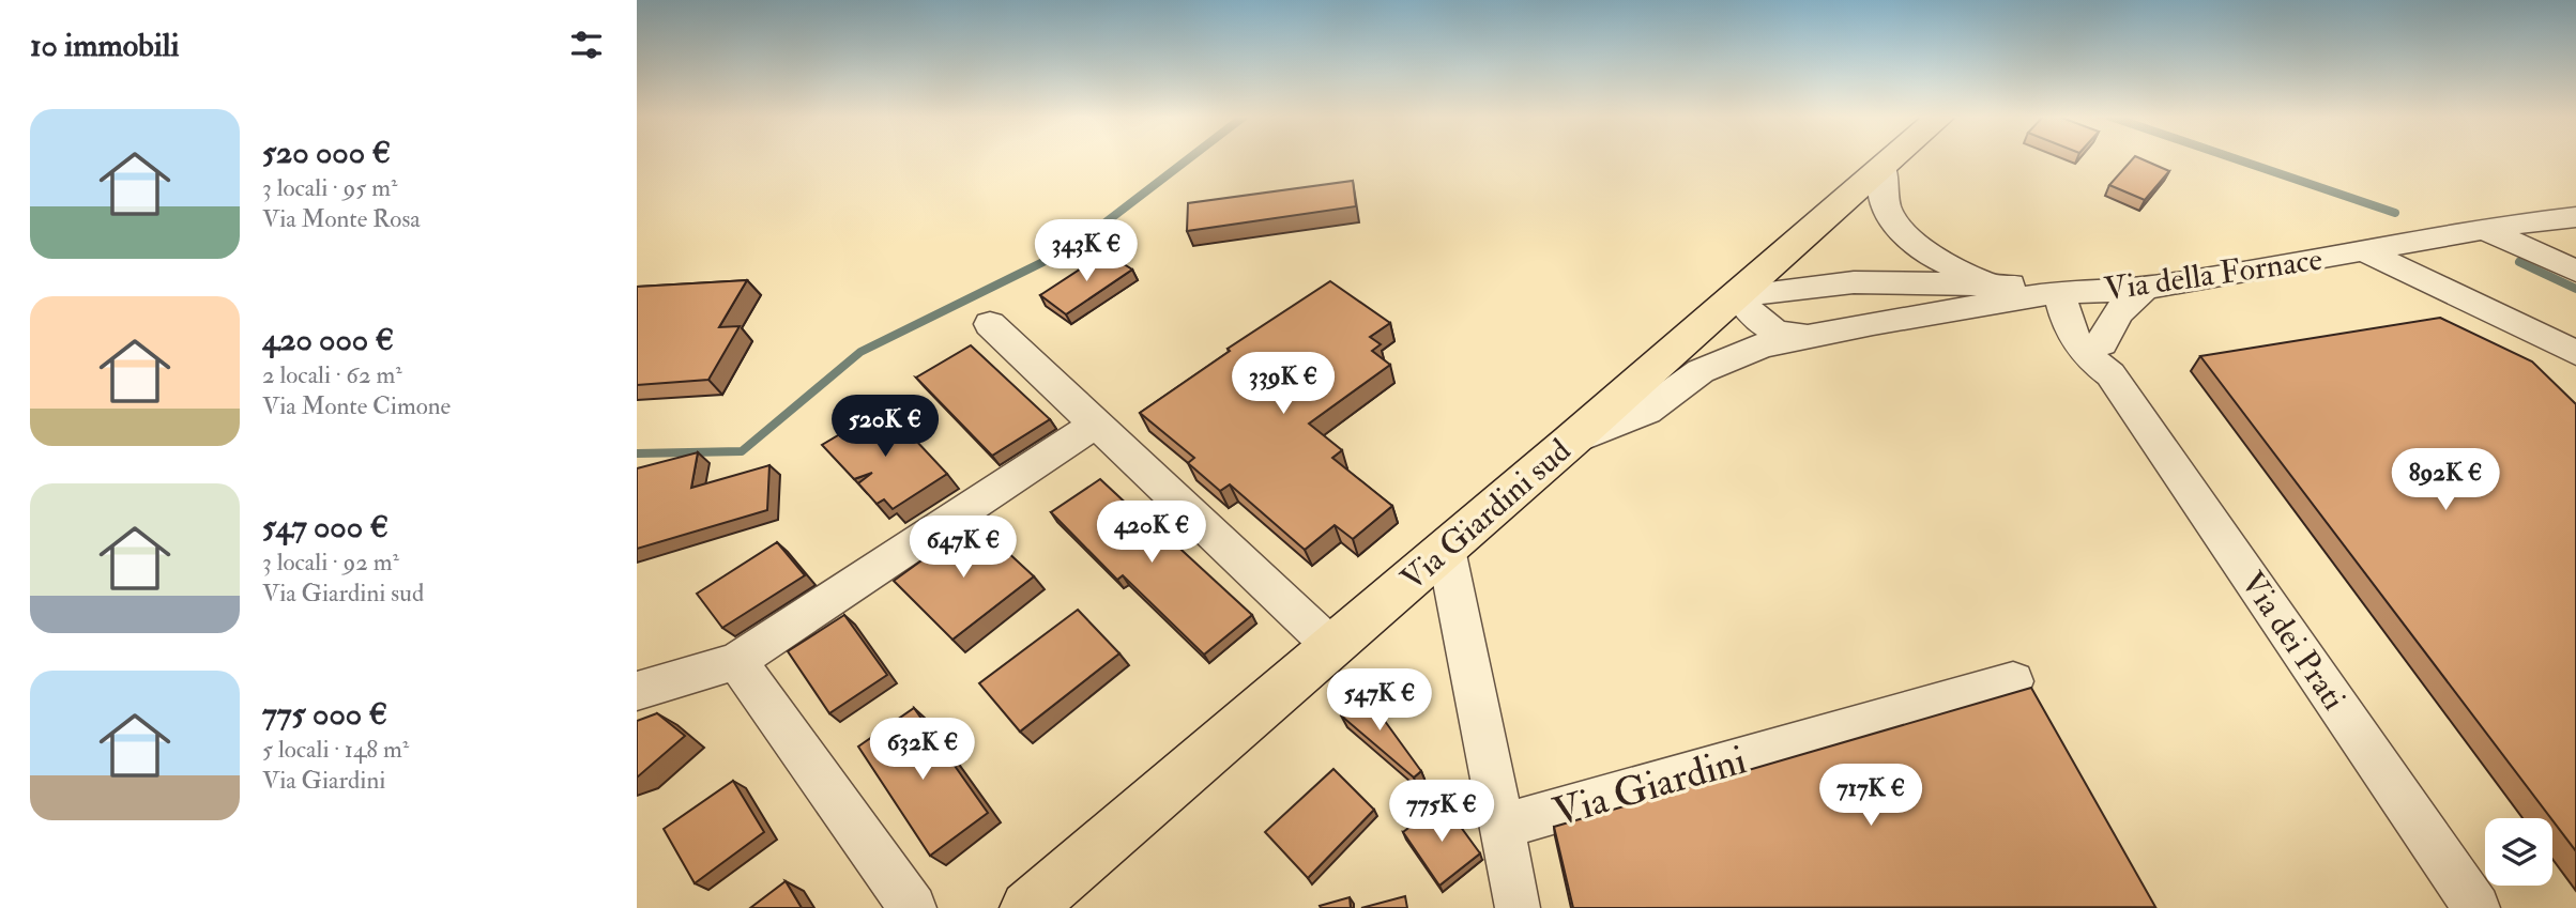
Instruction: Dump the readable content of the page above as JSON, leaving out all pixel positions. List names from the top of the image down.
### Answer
{
  "streets": {
    "main road": ["Via Giardini sud"],
    "street": ["Via della Fornace", "Via dei Prati", "Via Giardini"]
  },
  "crossings": [
    ["Via della Fornace", "Via dei Prati"]
  ],
  "page": {
    "heading": "10 immobili",
    "list": [
      {
        "name": "520 000 €",
        "note": "3 locali · 95 m² · Via Monte Rosa"
      },
      {
        "name": "420 000 €",
        "note": "2 locali · 62 m² · Via Monte Cimone"
      },
      {
        "name": "547 000 €",
        "note": "3 locali · 92 m² · Via Giardini sud"
      },
      {
        "name": "775 000 €",
        "note": "5 locali · 148 m² · Via Giardini"
      }
    ],
    "price": [
      "343K €",
      "339K €",
      "520K €",
      "892K €",
      "420K €",
      "647K €",
      "547K €",
      "632K €",
      "717K €",
      "775K €"
    ]
  }
}
